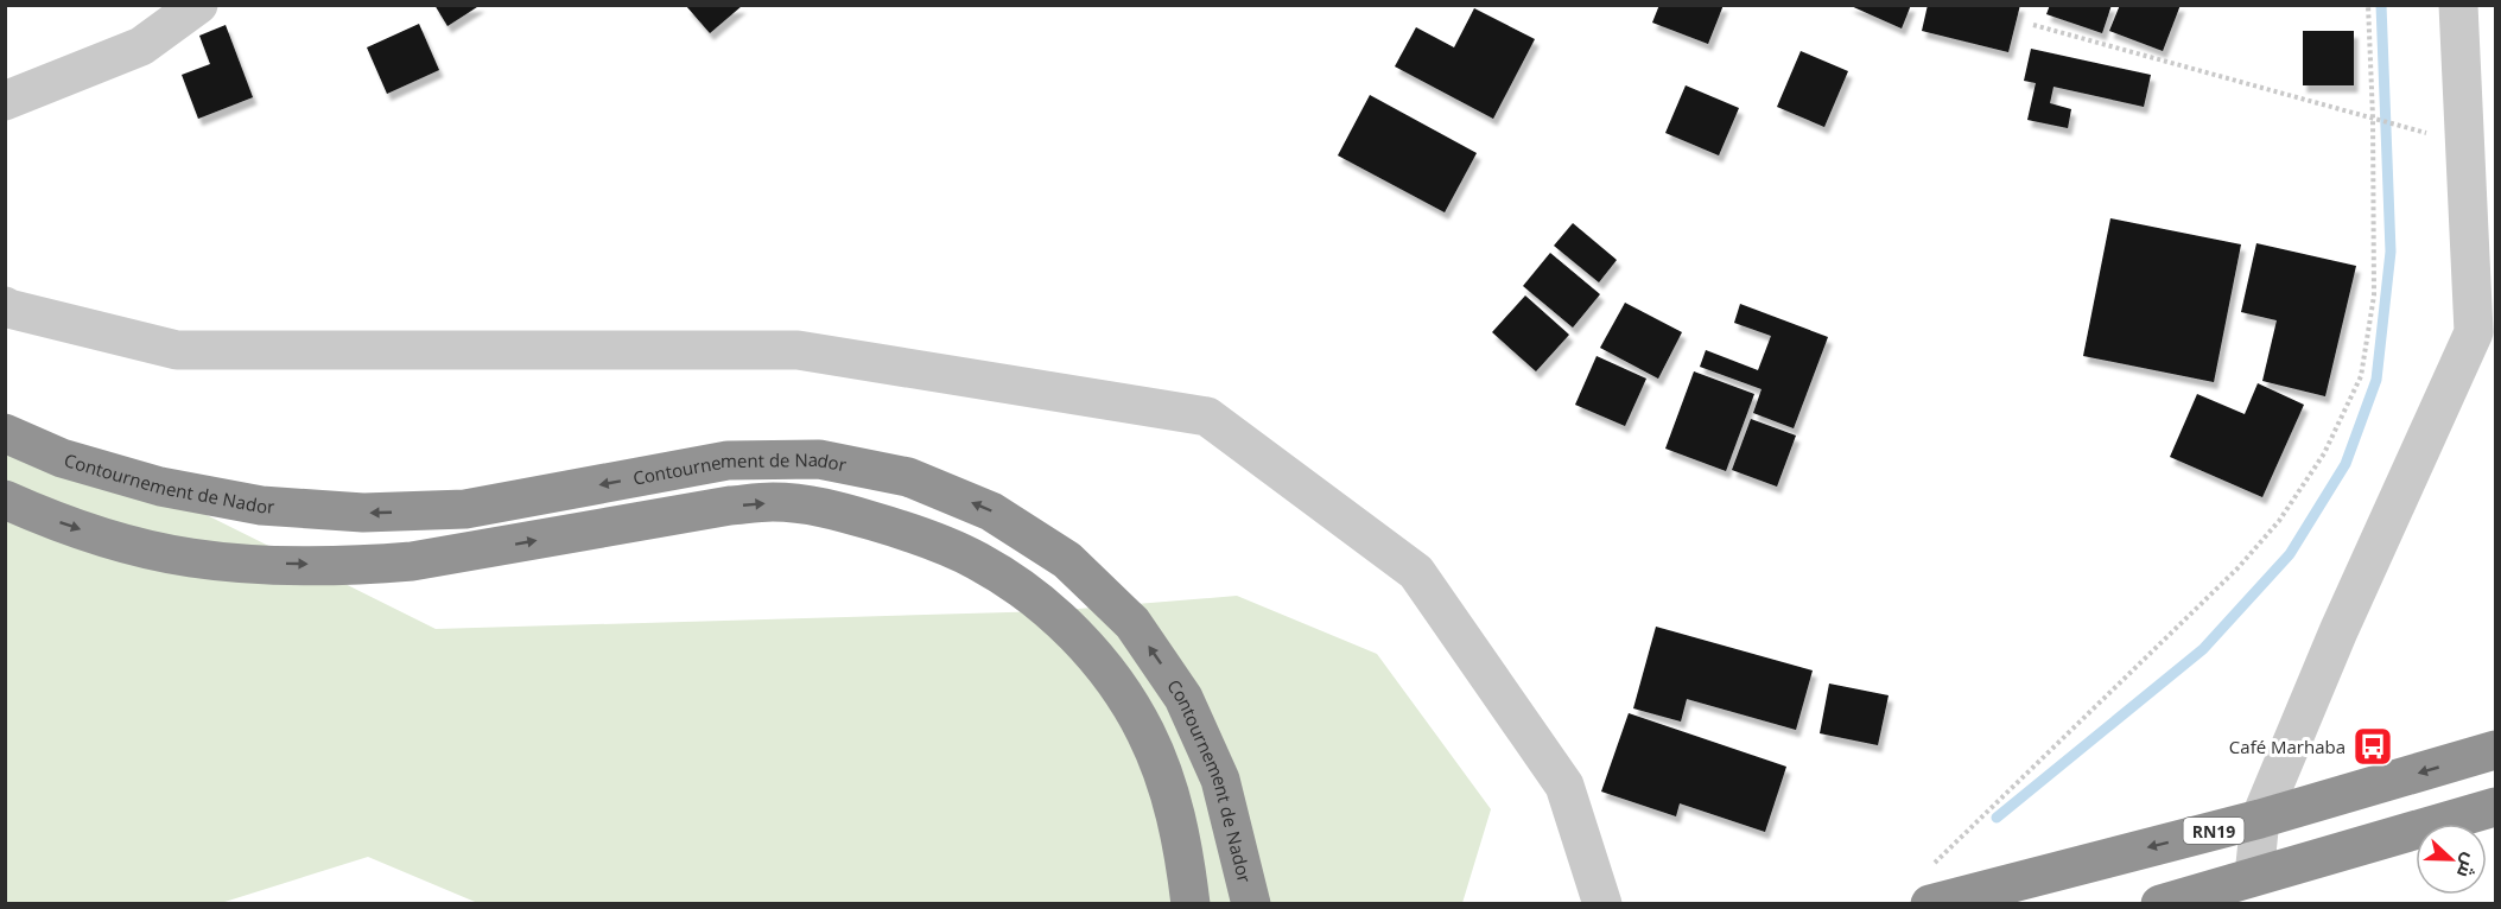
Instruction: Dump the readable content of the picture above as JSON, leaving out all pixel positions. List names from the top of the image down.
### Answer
{
  "streets": {
    "highway": ["Contournement de Nador", "RN19"]
  },
  "places": {
    "bus stop": ["Café Marhaba"]
  },
  "north": "right"
}
